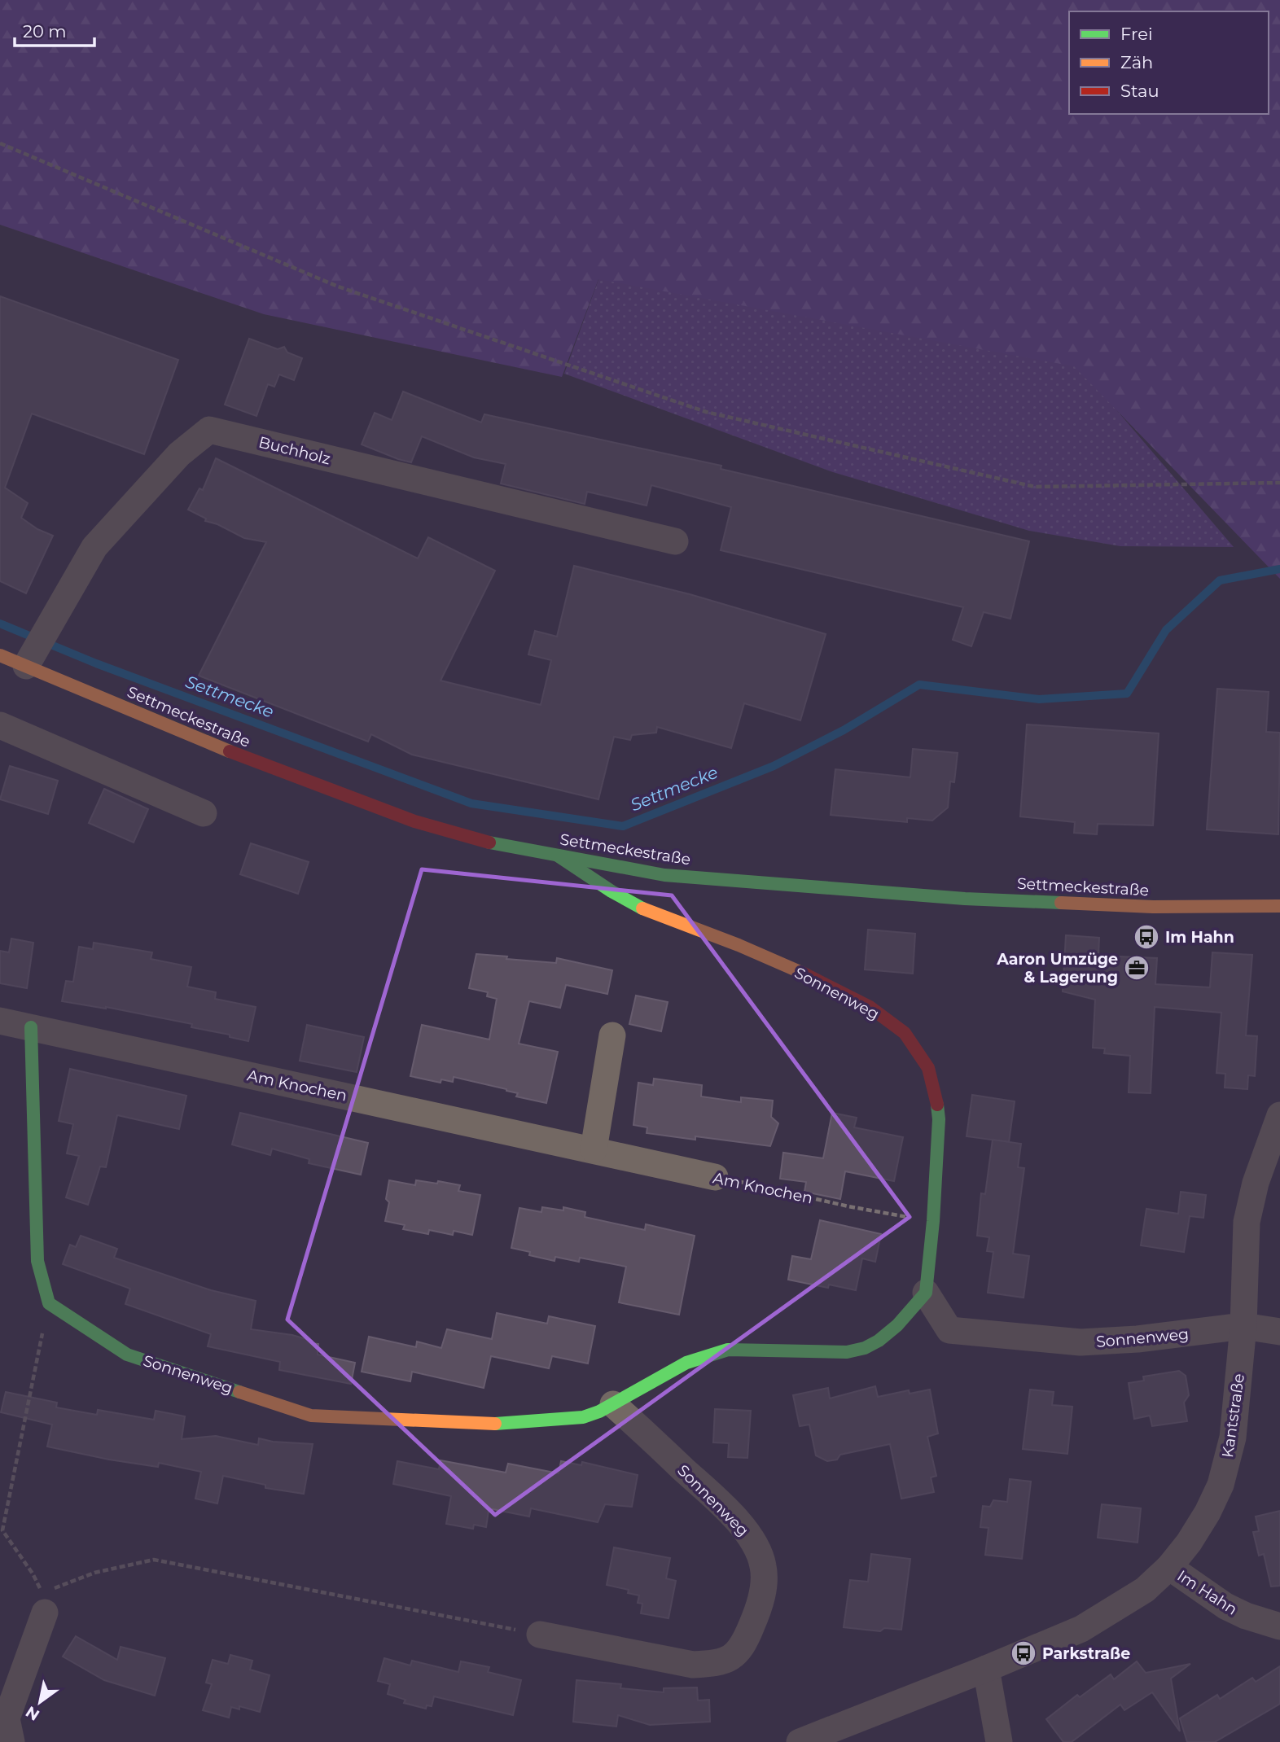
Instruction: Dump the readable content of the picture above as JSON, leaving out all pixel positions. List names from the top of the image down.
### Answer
{
  "streets": {
    "street": [
      "Buchholz",
      "Settmeckestraße",
      "Sonnenweg",
      "Am Knochen",
      "Kantstraße",
      "Im Hahn"
    ]
  },
  "crossings": [
    ["Buchholz", "Settmeckestraße"],
    ["Settmeckestraße", "Sonnenweg"],
    ["Sonnenweg", "Am Knochen"],
    ["Sonnenweg", "Kantstraße"],
    ["Kantstraße", "Im Hahn"]
  ],
  "water": ["Settmecke"],
  "places": {
    "bus stop": ["Im Hahn", "Parkstraße"],
    "office": ["Aaron Umzüge & Lagerung"]
  },
  "legend": ["Frei", "Zäh", "Stau"],
  "scale_bar": "20 m",
  "north": "bottom left"
}
